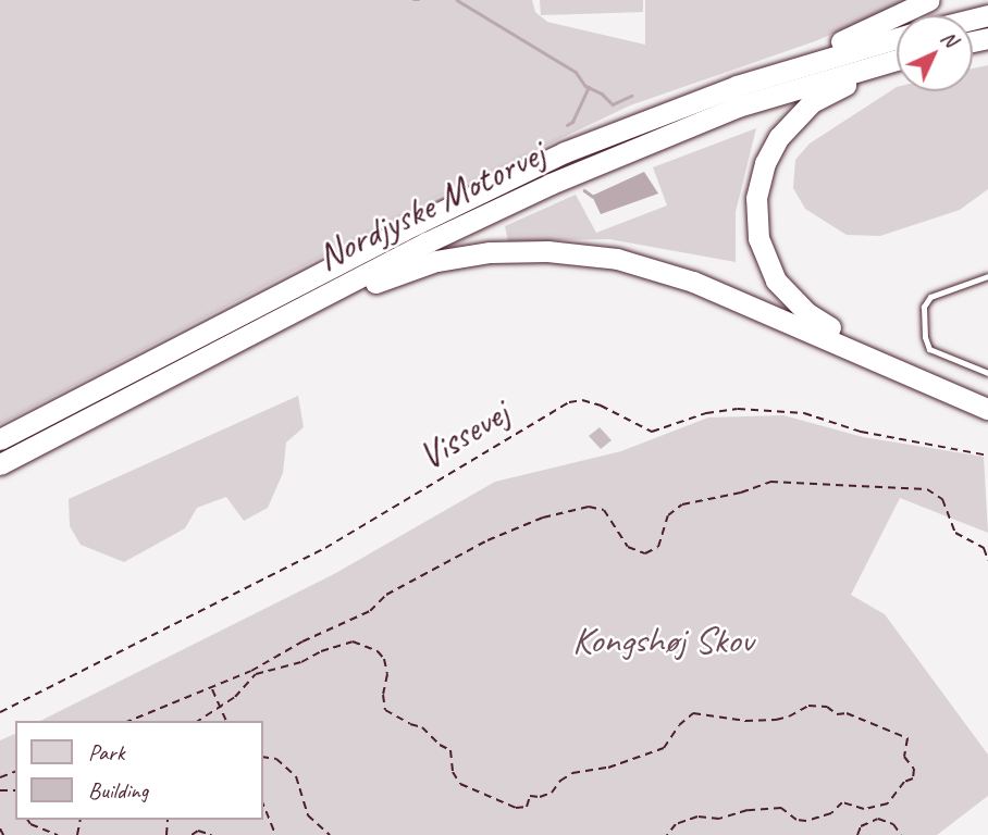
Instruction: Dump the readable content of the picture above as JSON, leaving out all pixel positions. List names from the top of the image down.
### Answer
{
  "streets": {
    "highway": ["Nordjyske Motorvej"],
    "path": ["Vissevej"]
  },
  "parks": ["Kongshøj Skov"],
  "legend": ["Park", "Building"],
  "north": "top right"
}
